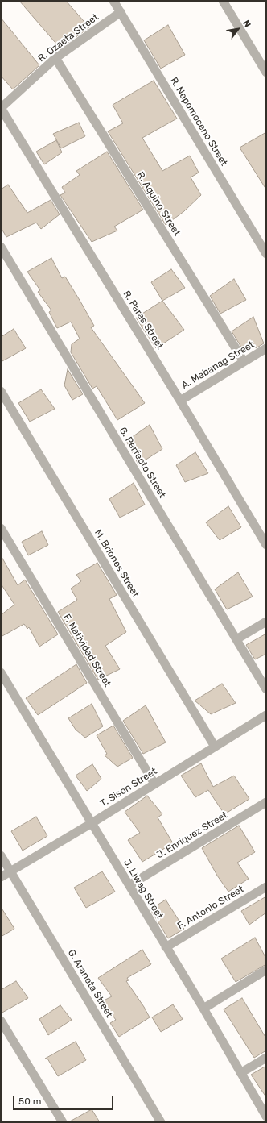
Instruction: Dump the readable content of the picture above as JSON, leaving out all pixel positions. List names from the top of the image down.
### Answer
{
  "streets": {
    "street": [
      "R. Ozaeta Street",
      "R. Nepomoceno Street",
      "R. Aquino Street",
      "R. Paras Street",
      "A. Mabanag Street",
      "G. Perfecto Street",
      "M. Briones Street",
      "F. Natividad Street",
      "T. Sison Street",
      "J. Enriquez Street",
      "J. Liwag Street",
      "F. Antonio Street",
      "G. Araneta Street"
    ]
  },
  "crossings": [
    ["R. Ozaeta Street", "R. Nepomoceno Street"],
    ["R. Ozaeta Street", "R. Aquino Street"],
    ["R. Ozaeta Street", "R. Paras Street"],
    ["R. Aquino Street", "A. Mabanag Street"],
    ["R. Paras Street", "A. Mabanag Street"],
    ["M. Briones Street", "T. Sison Street"],
    ["F. Natividad Street", "T. Sison Street"],
    ["T. Sison Street", "J. Liwag Street"],
    ["T. Sison Street", "G. Araneta Street"],
    ["J. Enriquez Street", "J. Liwag Street"],
    ["J. Liwag Street", "F. Antonio Street"]
  ],
  "scale_bar": "50 m",
  "north": "top right"
}
